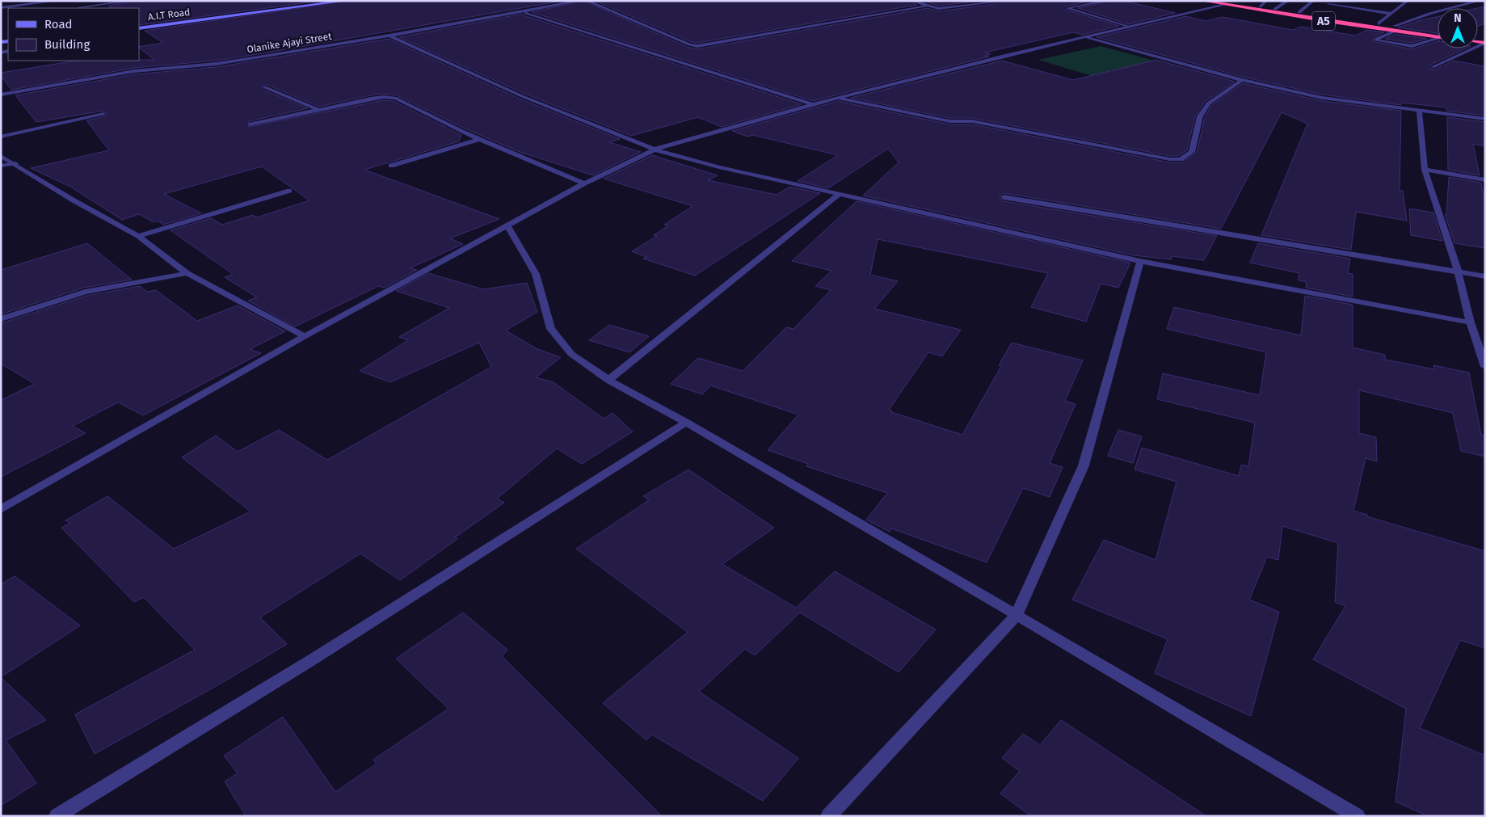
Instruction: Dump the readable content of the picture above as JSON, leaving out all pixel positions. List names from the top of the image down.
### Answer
{
  "streets": {
    "highway": ["A5"],
    "street": ["A.I.T Road", "Olanike Ajayi Street"]
  },
  "legend": ["Road", "Building"],
  "north": "top"
}
